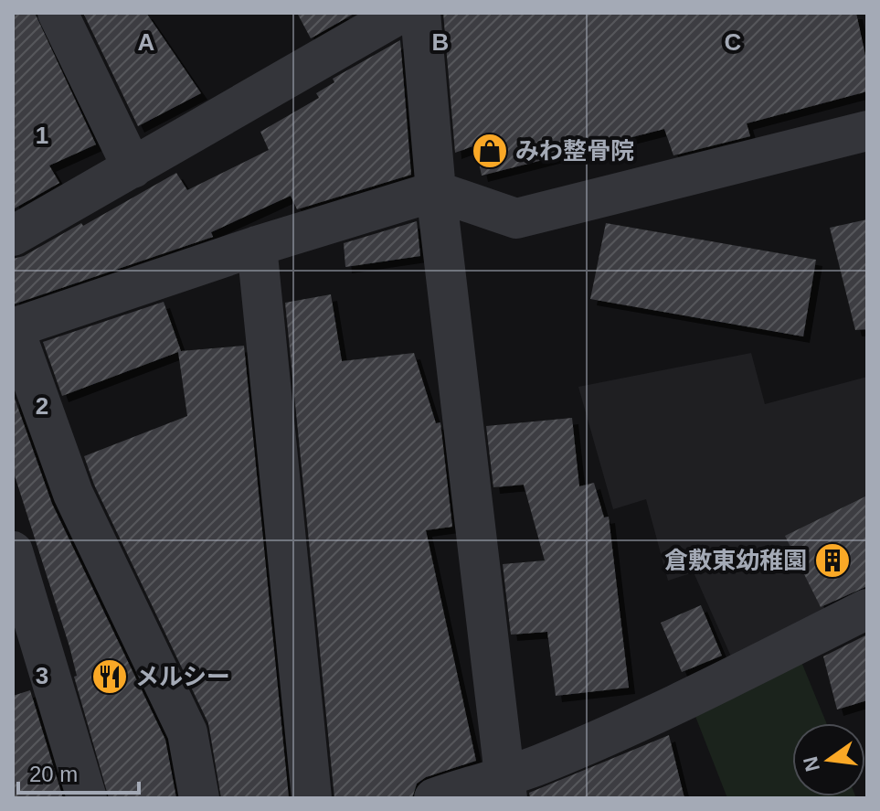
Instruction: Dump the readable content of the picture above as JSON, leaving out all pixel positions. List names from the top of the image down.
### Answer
{
  "places": {
    "shop": ["みわ整骨院"],
    "building": ["倉敷東幼稚園"],
    "restaurant": ["メルシー"]
  },
  "scale_bar": "20 m",
  "north": "left",
  "grid": {
    "columns": ["A", "B", "C"],
    "rows": ["1", "2", "3"]
  }
}
